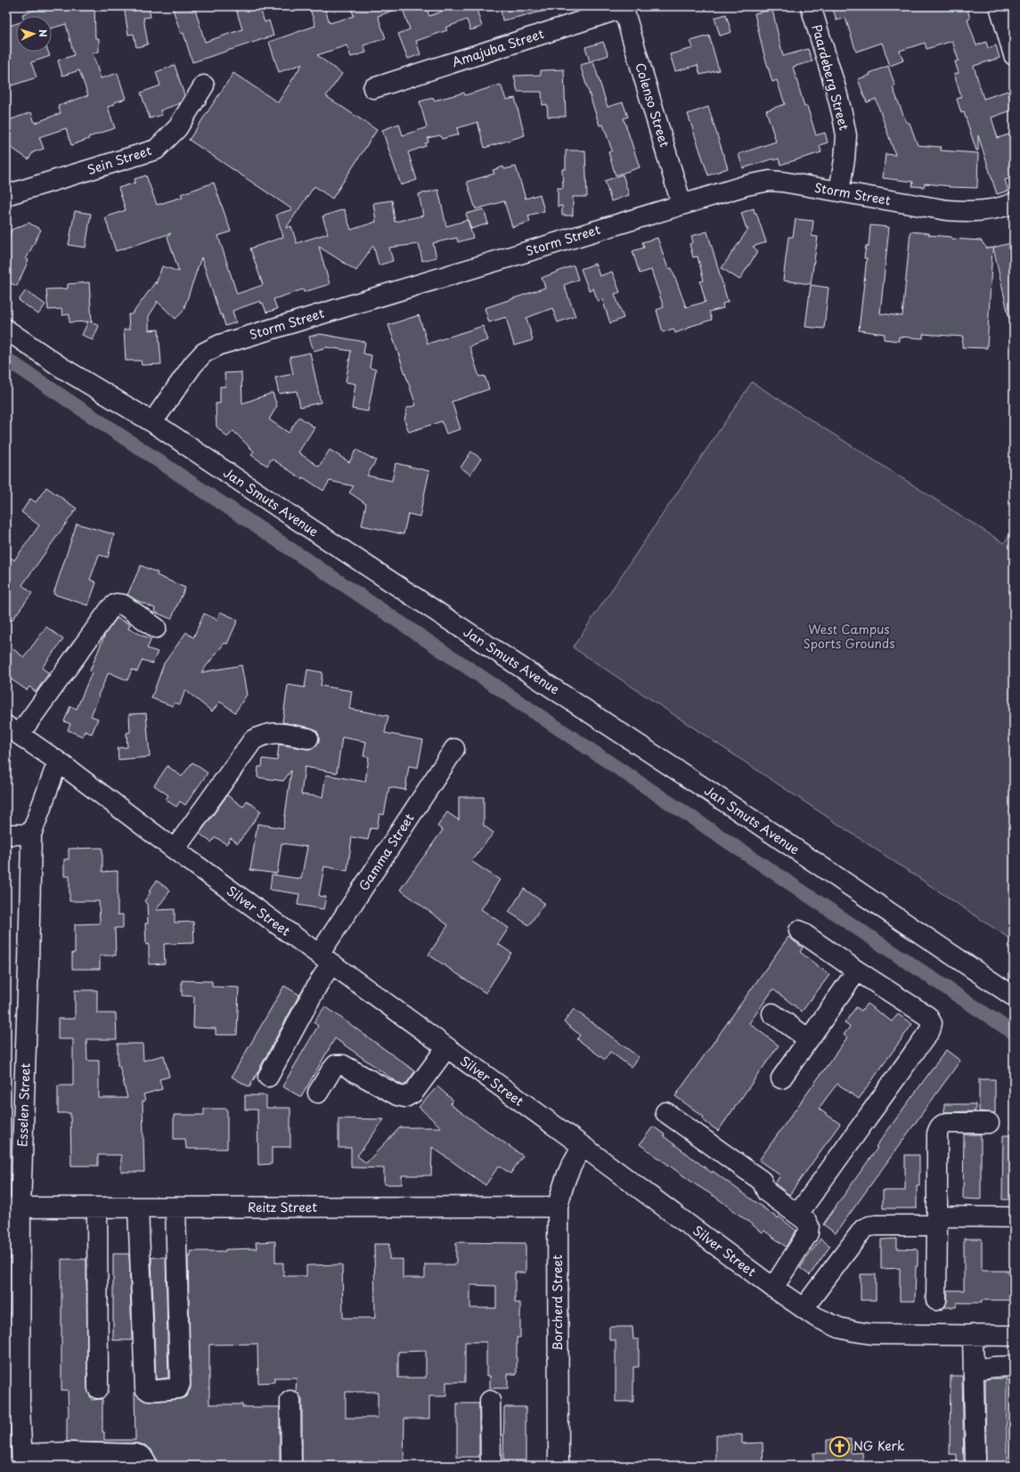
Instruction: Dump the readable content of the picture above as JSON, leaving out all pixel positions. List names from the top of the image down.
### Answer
{
  "streets": {
    "street": [
      "Amajuba Street",
      "Paardeberg Street",
      "Colenso Street",
      "Sein Street",
      "Storm Street",
      "Jan Smuts Avenue",
      "Gamma Street",
      "Silver Street",
      "Esselen Street",
      "Reitz Street",
      "Borcherd Street"
    ]
  },
  "crossings": [
    ["Amajuba Street", "Colenso Street"],
    ["Paardeberg Street", "Storm Street"],
    ["Colenso Street", "Storm Street"],
    ["Storm Street", "Jan Smuts Avenue"],
    ["Gamma Street", "Silver Street"],
    ["Silver Street", "Esselen Street"],
    ["Silver Street", "Borcherd Street"],
    ["Esselen Street", "Reitz Street"],
    ["Reitz Street", "Borcherd Street"]
  ],
  "parks": ["West Campus Sports Grounds"],
  "places": {
    "church": ["NG Kerk"]
  },
  "north": "right"
}
